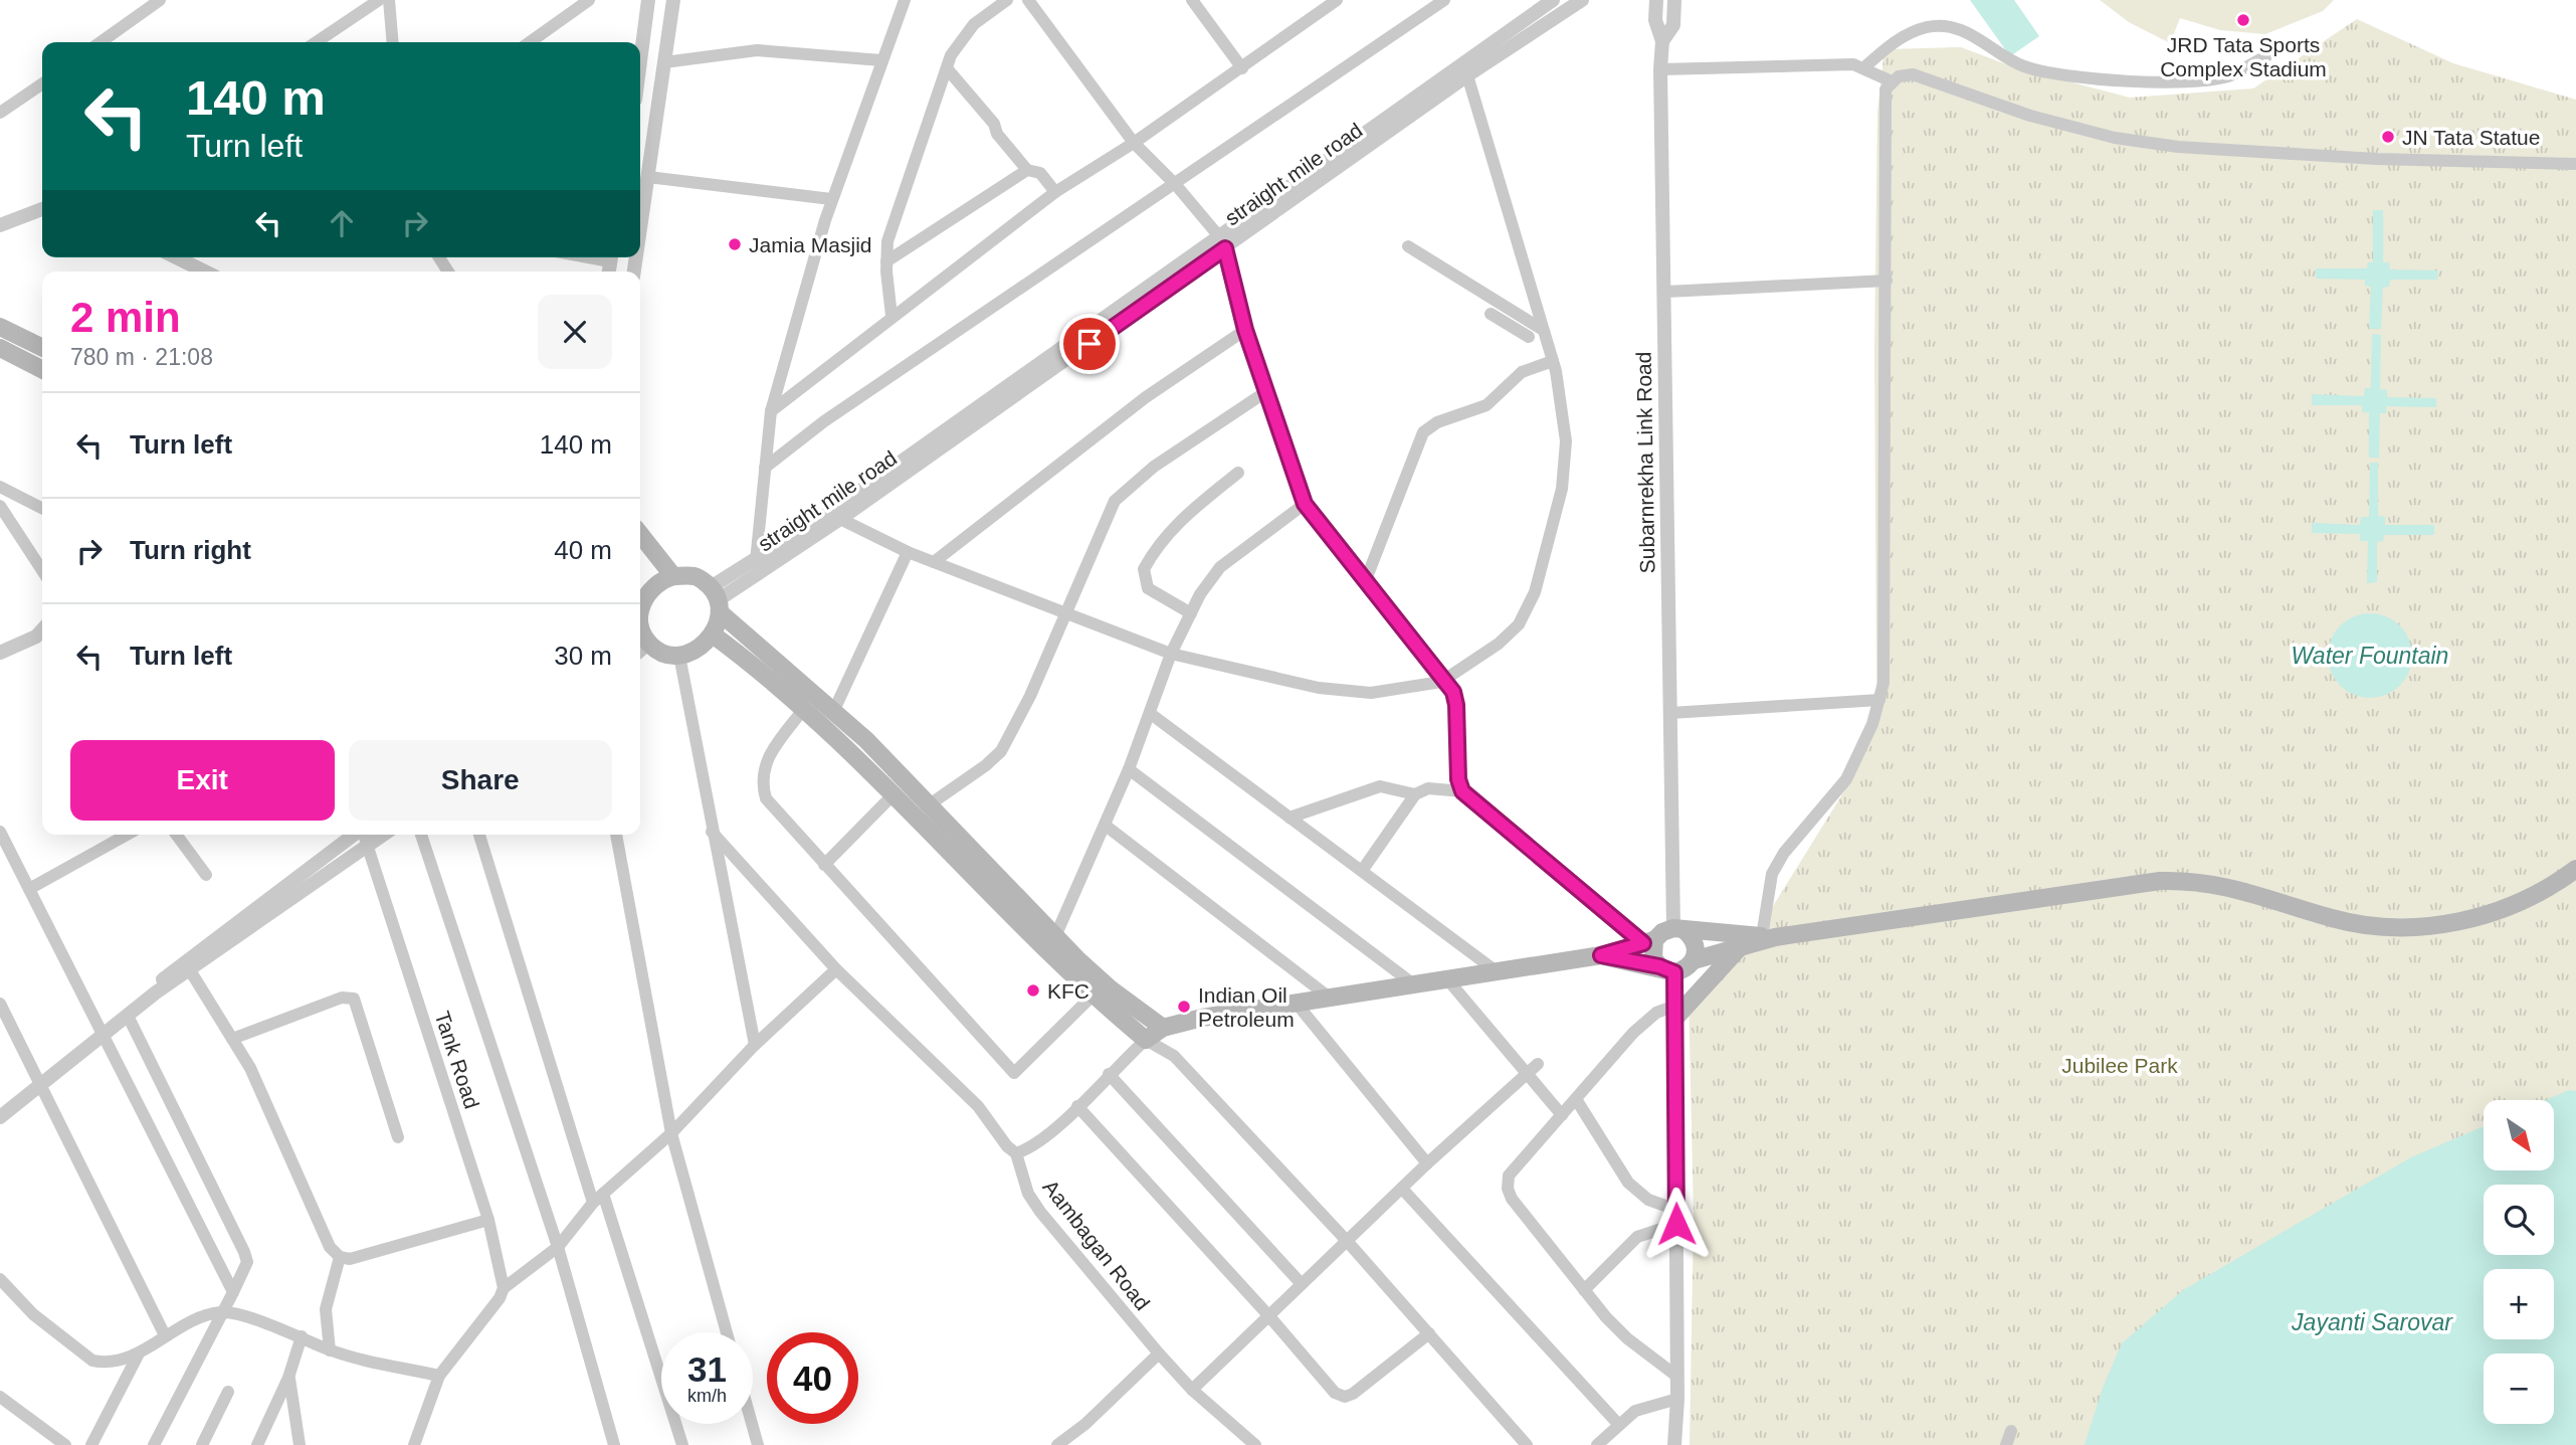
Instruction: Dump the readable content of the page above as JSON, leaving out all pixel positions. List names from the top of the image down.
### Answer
{
  "streets": {
    "street": [
      "straight mile road",
      "Subarnrekha Link Road",
      "Tank Road",
      "Aambagan Road"
    ]
  },
  "water": ["Water Fountain", "Jayanti Sarovar"],
  "parks": ["Jubilee Park"],
  "places": [
    "JRD Tata Sports Complex Stadium",
    "JN Tata Statue",
    "Jamia Masjid",
    "KFC",
    "Indian Oil Petroleum"
  ],
  "north": "bottom right",
  "page": {
    "turn": ["140 m", "Turn left"],
    "heading": ["2 min", "780 m · 21:08"],
    "list": [
      {
        "name": "Turn left",
        "value": "140 m"
      },
      {
        "name": "Turn right",
        "value": "40 m"
      },
      {
        "name": "Turn left",
        "value": "30 m"
      }
    ],
    "buttons": ["Exit", "Share"],
    "map_buttons": ["+", "−"],
    "speed": "31 km/h",
    "limit": "40"
  }
}
